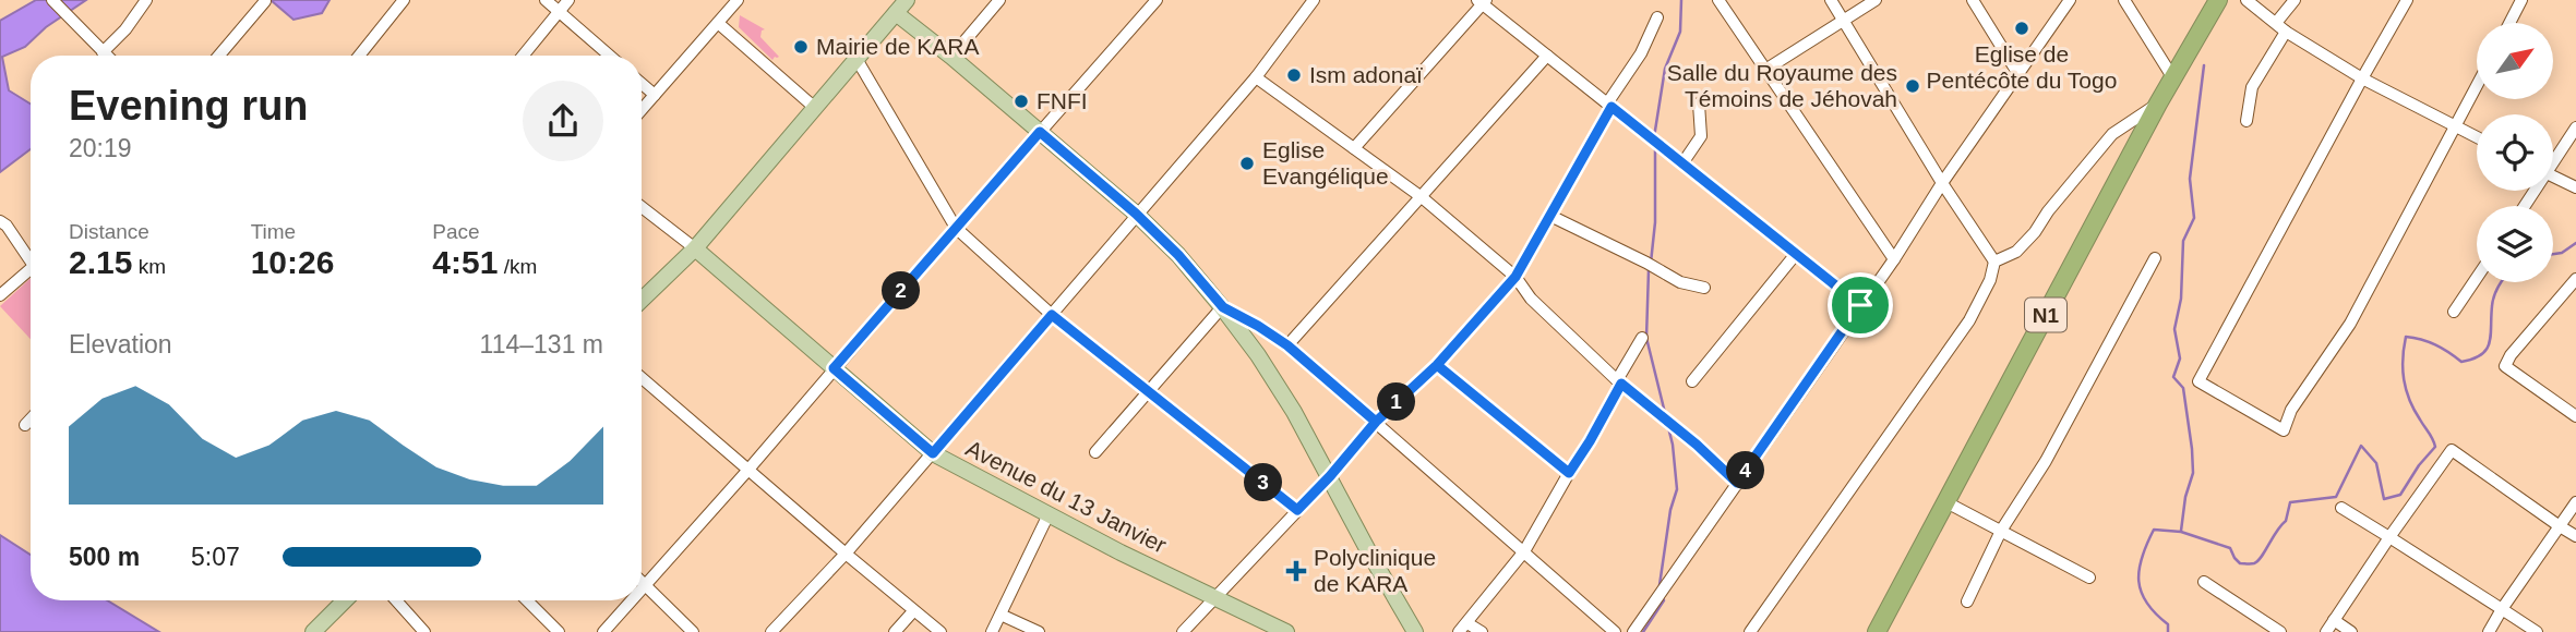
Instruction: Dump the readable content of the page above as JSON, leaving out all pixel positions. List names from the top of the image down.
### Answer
{
  "streets": {
    "highway": ["N1"],
    "main road": ["Avenue du 13 Janvier"]
  },
  "places": {
    "other": [
      "Eglise de Pentécôte du Togo",
      "Mairie de KARA",
      "Ism adonaï",
      "Salle du Royaume des Témoins de Jéhovah",
      "FNFI",
      "Eglise Evangélique"
    ],
    "health": ["Polyclinique de KARA"]
  },
  "north": "top right",
  "page": {
    "heading": ["Evening run", "20:19"],
    "stats": [
      ["Distance", "2.15 km"],
      ["Time", "10:26"],
      ["Pace", "4:51 /km"]
    ],
    "pins": [
      "2",
      "1",
      "4",
      "3"
    ],
    "chart": ["Elevation", "114–131 m"],
    "list": [
      {
        "name": "500 m",
        "note": "5:07"
      }
    ]
  }
}
